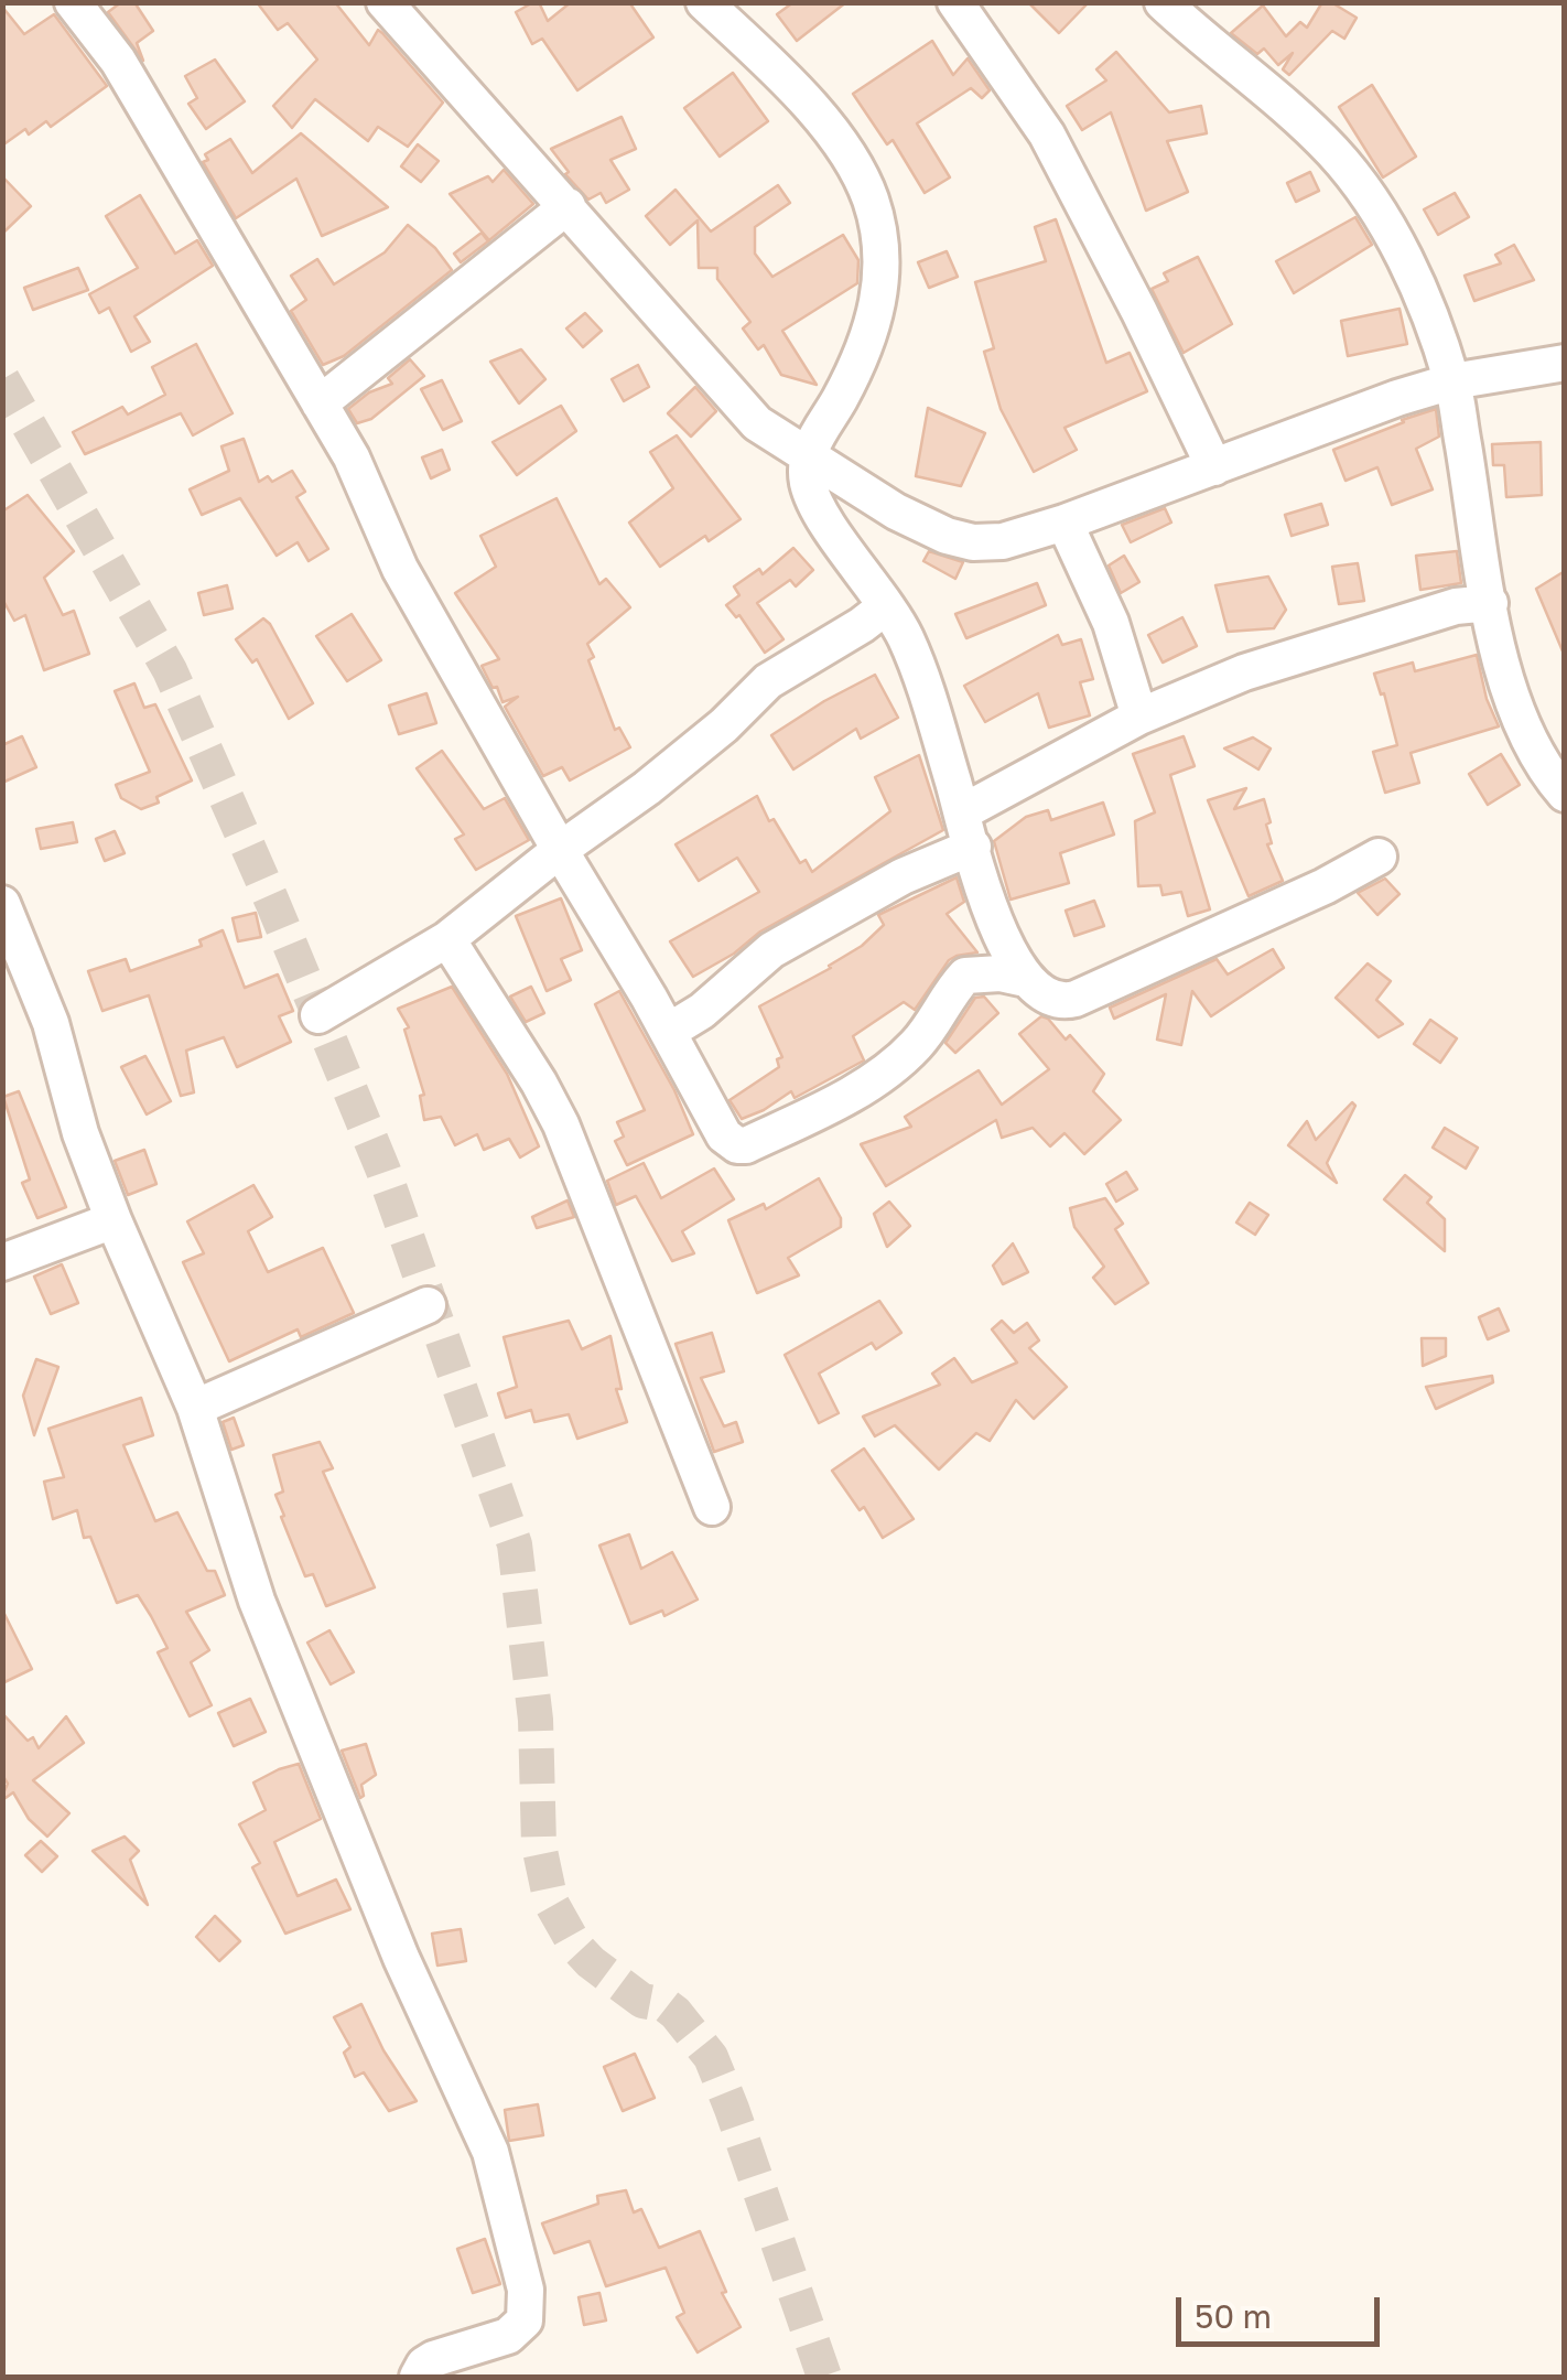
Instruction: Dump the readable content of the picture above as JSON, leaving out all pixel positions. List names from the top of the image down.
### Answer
{
  "scale_bar": "50 m"
}
